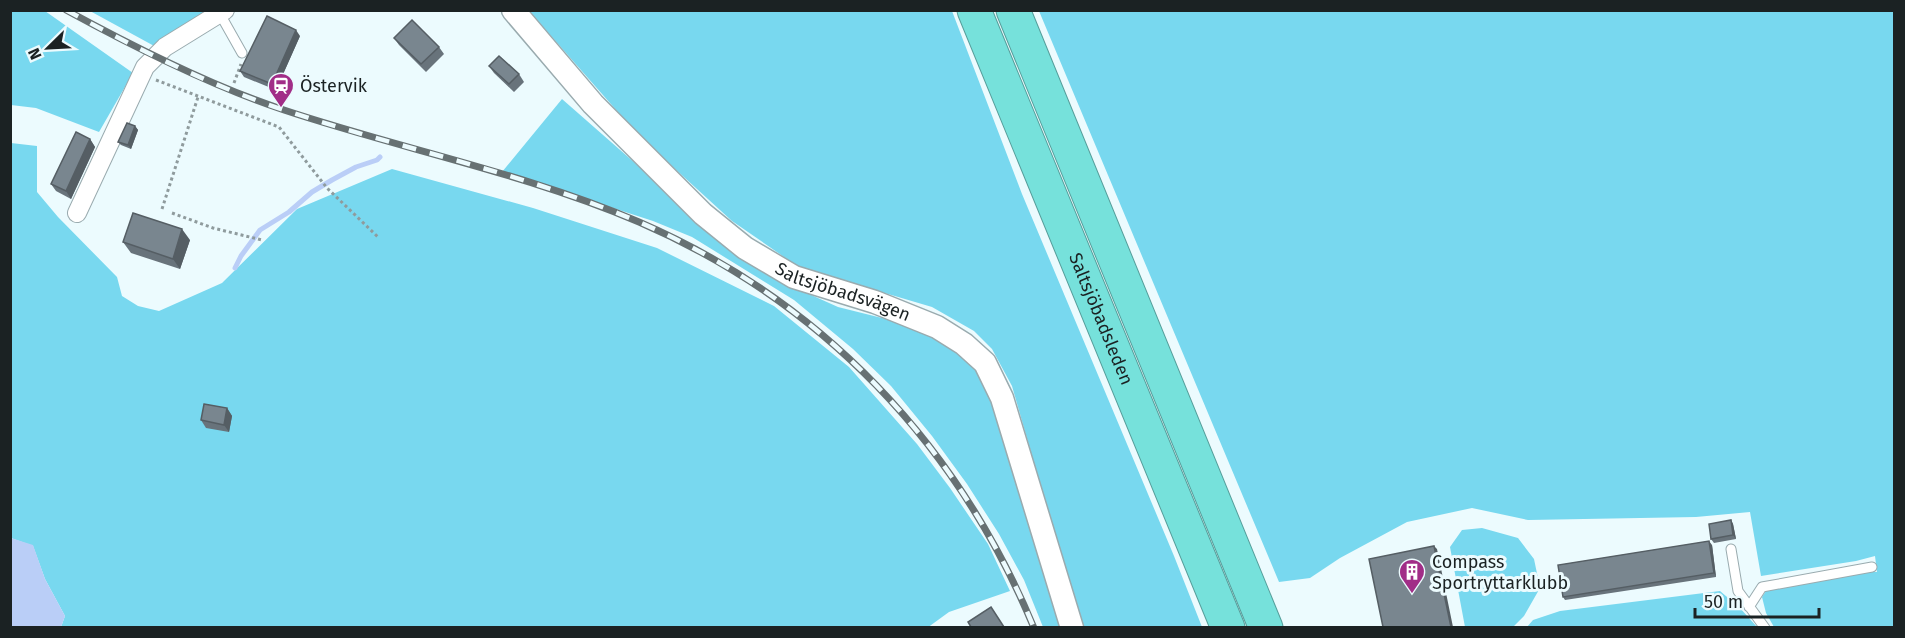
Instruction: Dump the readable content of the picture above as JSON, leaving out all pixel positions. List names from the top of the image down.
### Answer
{
  "streets": {
    "highway": ["Saltsjöbadsleden"],
    "street": ["Saltsjöbadsvägen"]
  },
  "places": {
    "station": ["Östervik"],
    "building": ["Compass Sportryttarklubb"]
  },
  "scale_bar": "50 m",
  "north": "bottom left"
}
